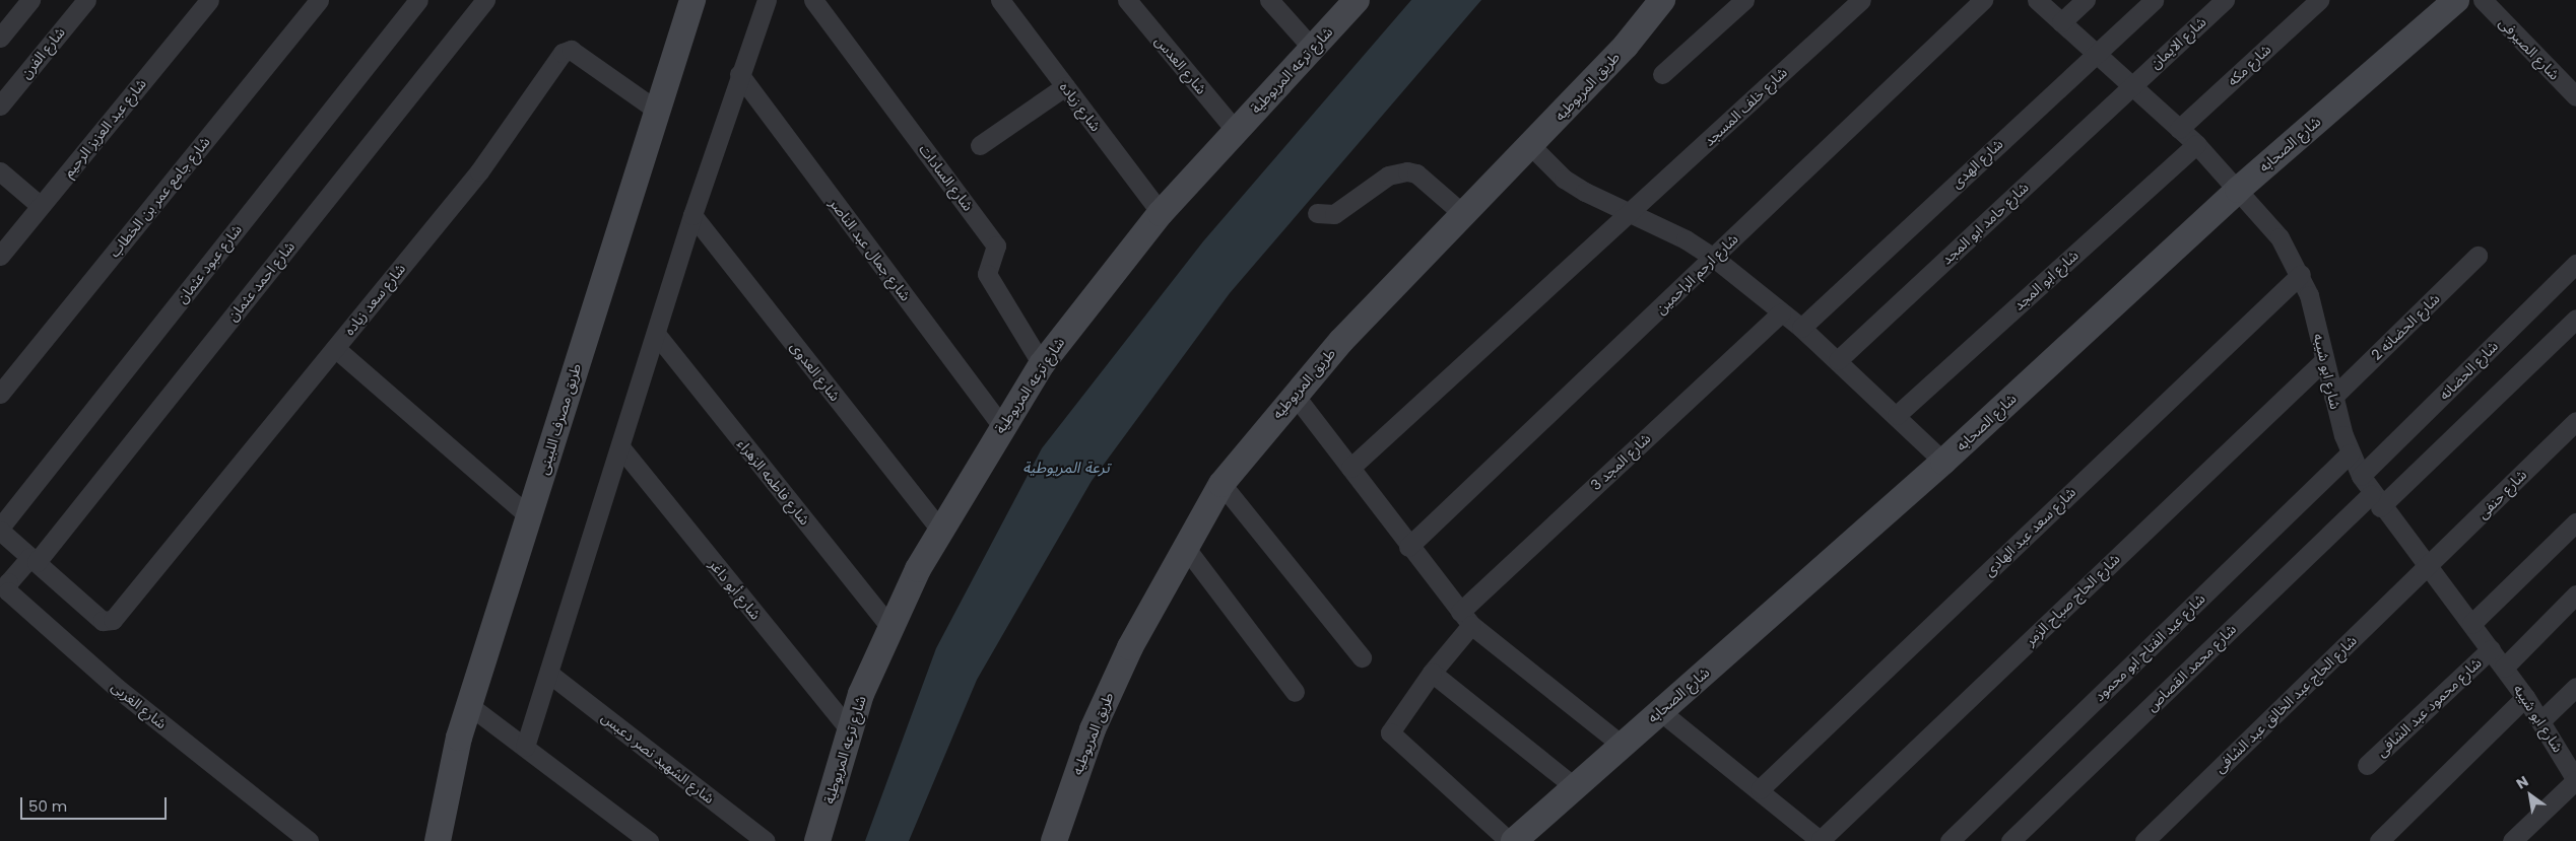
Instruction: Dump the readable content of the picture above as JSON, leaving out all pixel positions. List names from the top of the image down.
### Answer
{
  "streets": {
    "street": [
      "شارع الايمان",
      "شارع الصيرفى",
      "شارع الفرن",
      "شارع العدس",
      "شارع مكه",
      "شارع ترعه المريوطية",
      "طريق المريوطيه",
      "شارع زياده",
      "شارع خلف المسجد",
      "شارع عبد العزيز الرحيم",
      "شارع الصحابه",
      "شارع الهدى",
      "شارع السادات",
      "شارع جامع عمر بن الخطاب",
      "شارع حامد ابو المجد",
      "شارع جمال عبد الناصر",
      "شارع عبود عثمان",
      "شارع ارحم الراحمين",
      "شارع ابو المجد",
      "شارع احمد عثمان",
      "شارع سعد زياده",
      "شارع الحضانه 2",
      "شارع الحضانه",
      "شارع العدوى",
      "شارع ابو شيبه",
      "طريق مصرف اللبينى",
      "شارع المجد 3",
      "شارع فاطمه الزهراء",
      "شارع حنفى",
      "شارع سعد عبد الهادى",
      "شارع أبو داغر",
      "شارع الحاج صباح الزمر",
      "شارع عبد الفتاح ابو محمود",
      "شارع محمد القصاص",
      "شارع الحاج عبد الخالق عبد الشافى",
      "شارع الغربى",
      "شارع محمود عبد الشافى",
      "شارع الشهيد نصر دعبس"
    ]
  },
  "crossings": [
    ["شارع الايمان", "شارع حامد ابو المجد"],
    ["شارع الايمان", "شارع ابو شيبه"],
    ["شارع العدس", "شارع ترعه المريوطية"],
    ["شارع مكه", "شارع ابو شيبه"],
    ["شارع ترعه المريوطية", "شارع زياده"],
    ["شارع ترعه المريوطية", "شارع السادات"],
    ["شارع ترعه المريوطية", "شارع جمال عبد الناصر"],
    ["شارع ترعه المريوطية", "شارع العدوى"],
    ["شارع ترعه المريوطية", "شارع فاطمه الزهراء"],
    ["شارع ترعه المريوطية", "شارع أبو داغر"],
    ["شارع الصحابه", "شارع ابو شيبه"],
    ["شارع الهدى", "شارع ابو شيبه"],
    ["شارع حامد ابو المجد", "شارع ابو شيبه"],
    ["شارع ابو المجد", "شارع ابو شيبه"],
    ["شارع احمد عثمان", "شارع سعد زياده"],
    ["شارع احمد عثمان", "شارع الغربى"],
    ["شارع سعد زياده", "طريق مصرف اللبينى"],
    ["شارع سعد زياده", "شارع الغربى"],
    ["شارع الحضانه 2", "شارع ابو شيبه"],
    ["شارع الحضانه", "شارع ابو شيبه"],
    ["شارع ابو شيبه", "شارع حنفى"],
    ["شارع ابو شيبه", "شارع سعد عبد الهادى"],
    ["شارع ابو شيبه", "شارع الحاج صباح الزمر"],
    ["شارع ابو شيبه", "شارع عبد الفتاح ابو محمود"],
    ["شارع ابو شيبه", "شارع محمد القصاص"],
    ["شارع ابو شيبه", "شارع الحاج عبد الخالق عبد الشافى"],
    ["شارع ابو شيبه", "شارع محمود عبد الشافى"],
    ["شارع حنفى", "شارع الحاج عبد الخالق عبد الشافى"]
  ],
  "water": ["ترعة المريوطية"],
  "scale_bar": "50 m",
  "north": "top left"
}
